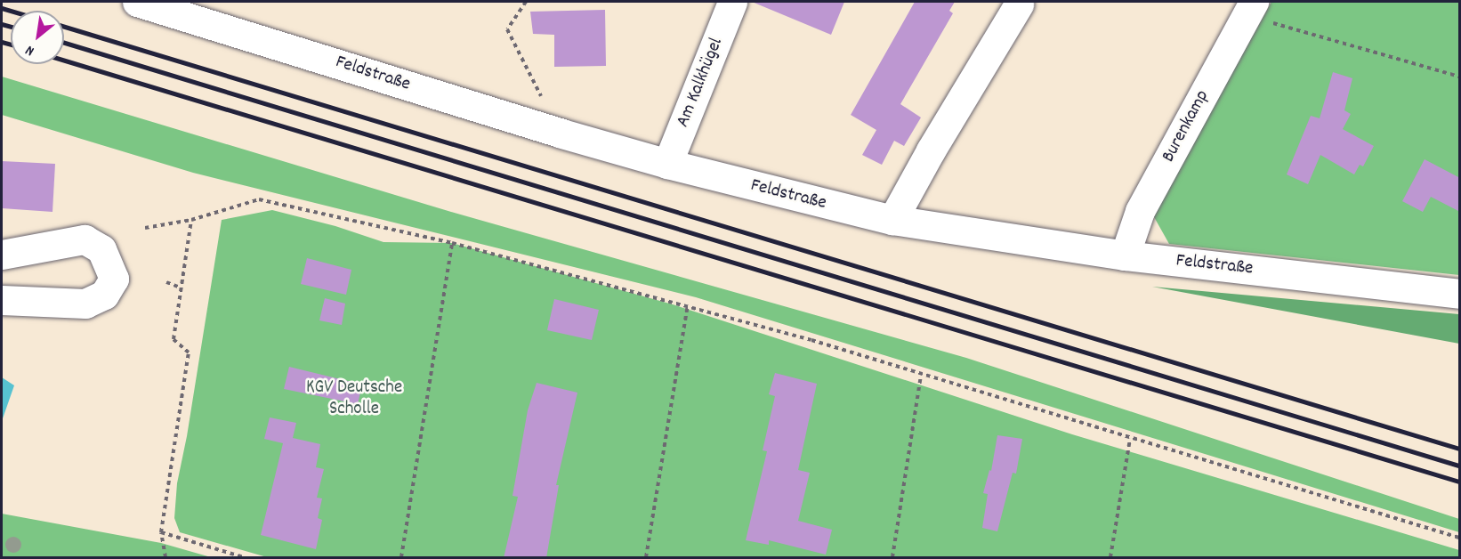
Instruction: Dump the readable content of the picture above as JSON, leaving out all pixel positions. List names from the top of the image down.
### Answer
{
  "streets": {
    "street": ["Feldstraße", "Am Kalkhügel", "Burenkamp"]
  },
  "crossings": [
    ["Feldstraße", "Am Kalkhügel"],
    ["Feldstraße", "Burenkamp"]
  ],
  "parks": ["KGV Deutsche Scholle"],
  "north": "bottom left"
}
